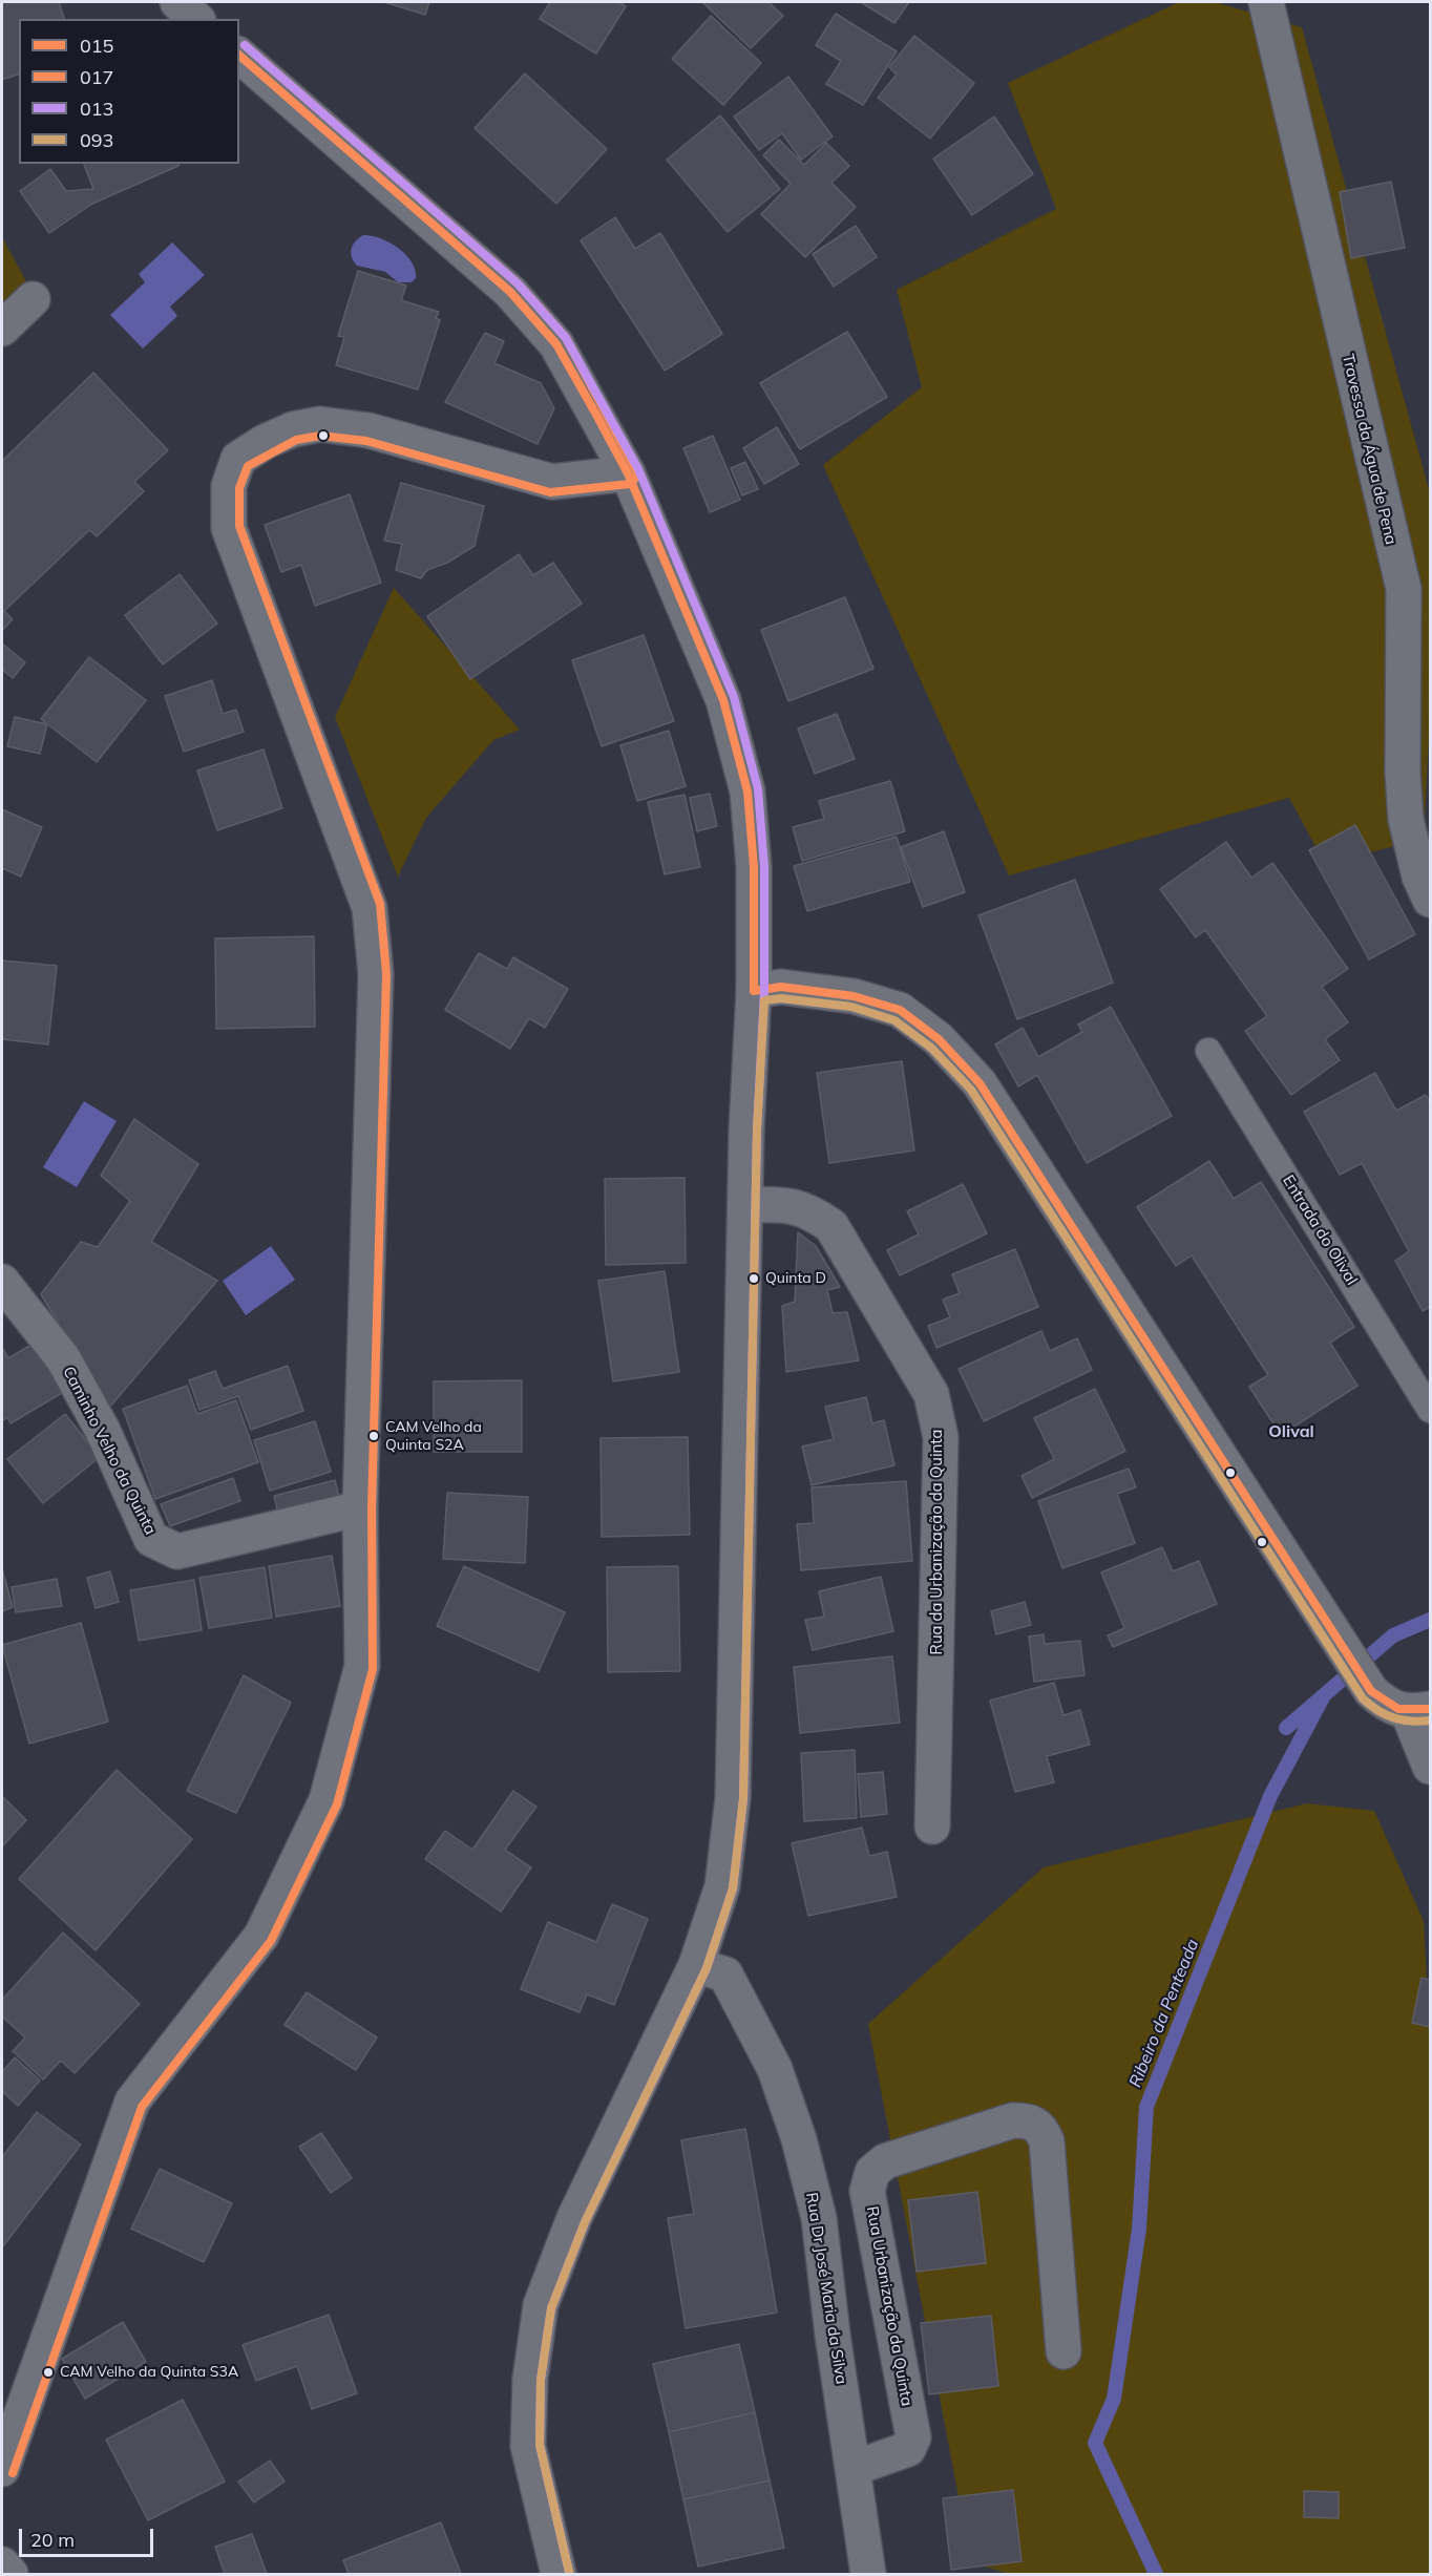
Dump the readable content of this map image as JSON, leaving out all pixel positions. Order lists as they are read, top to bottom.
{
  "streets": {
    "street": [
      "Travessa da Água de Pena",
      "Caminho Velho da Quinta",
      "Rua da Urbanização da Quinta",
      "Rua Dr José Maria da Silva",
      "Rua Urbanização da Quinta"
    ],
    "lane": ["Entrada do Olival"]
  },
  "crossings": [
    ["Rua Dr José Maria da Silva", "Rua Urbanização da Quinta"]
  ],
  "districts": ["Olival"],
  "water": ["Ribeiro da Penteada"],
  "places": ["Quinta D", "CAM Velho da Quinta S2A", "CAM Velho da Quinta S3A"],
  "lines": [
    "transit line 017",
    "transit line 013",
    "transit line 015",
    "transit line 093"
  ],
  "legend": [
    "015",
    "017",
    "013",
    "093"
  ],
  "scale_bar": "20 m"
}
